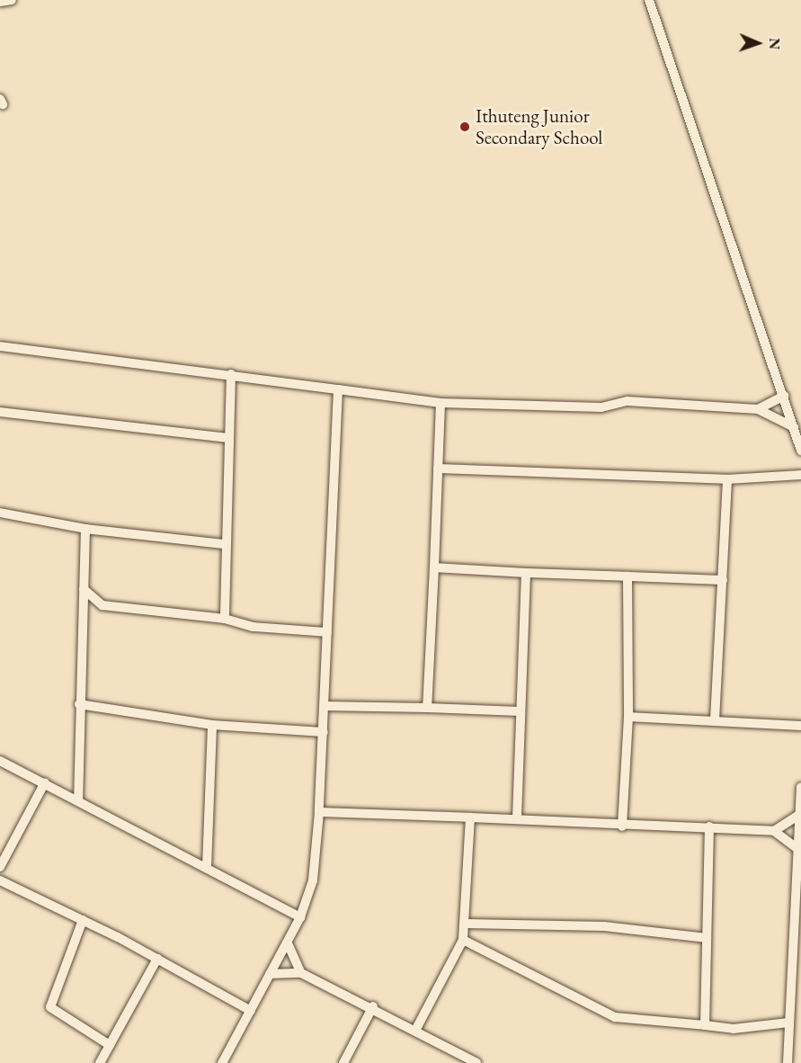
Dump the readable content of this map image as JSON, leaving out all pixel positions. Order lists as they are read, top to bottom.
{
  "places": ["Ithuteng Junior Secondary School"],
  "north": "right"
}
